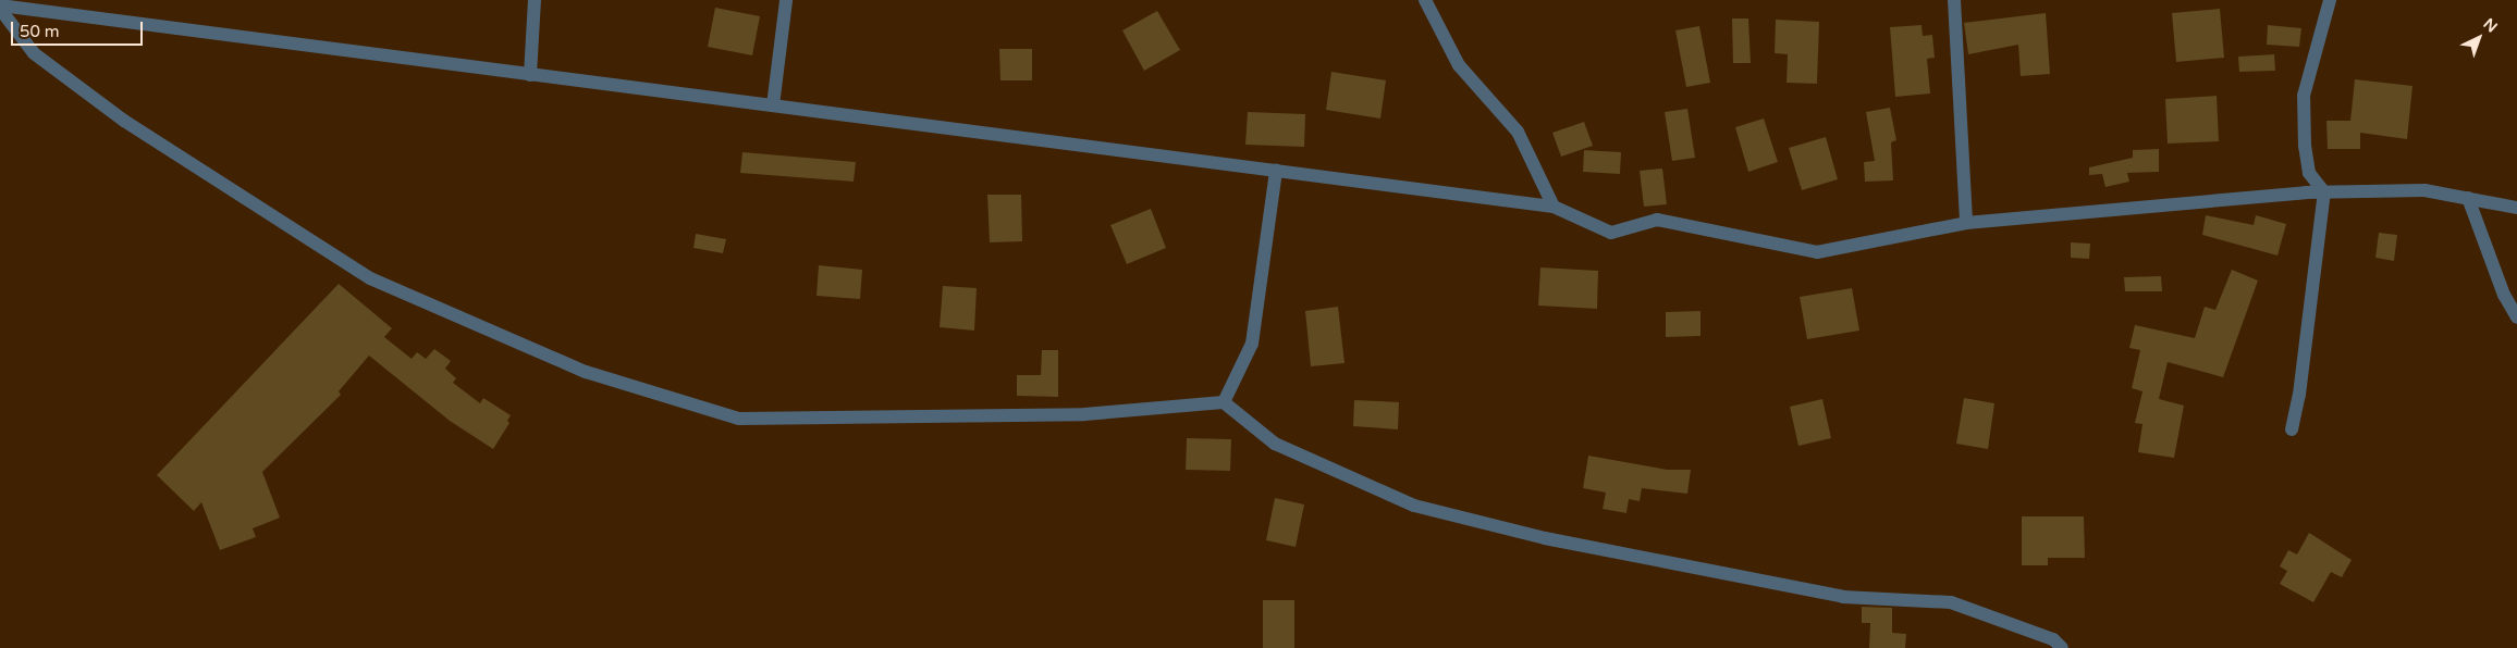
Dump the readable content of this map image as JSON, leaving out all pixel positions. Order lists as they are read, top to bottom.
{
  "scale_bar": "50 m",
  "north": "top right"
}
